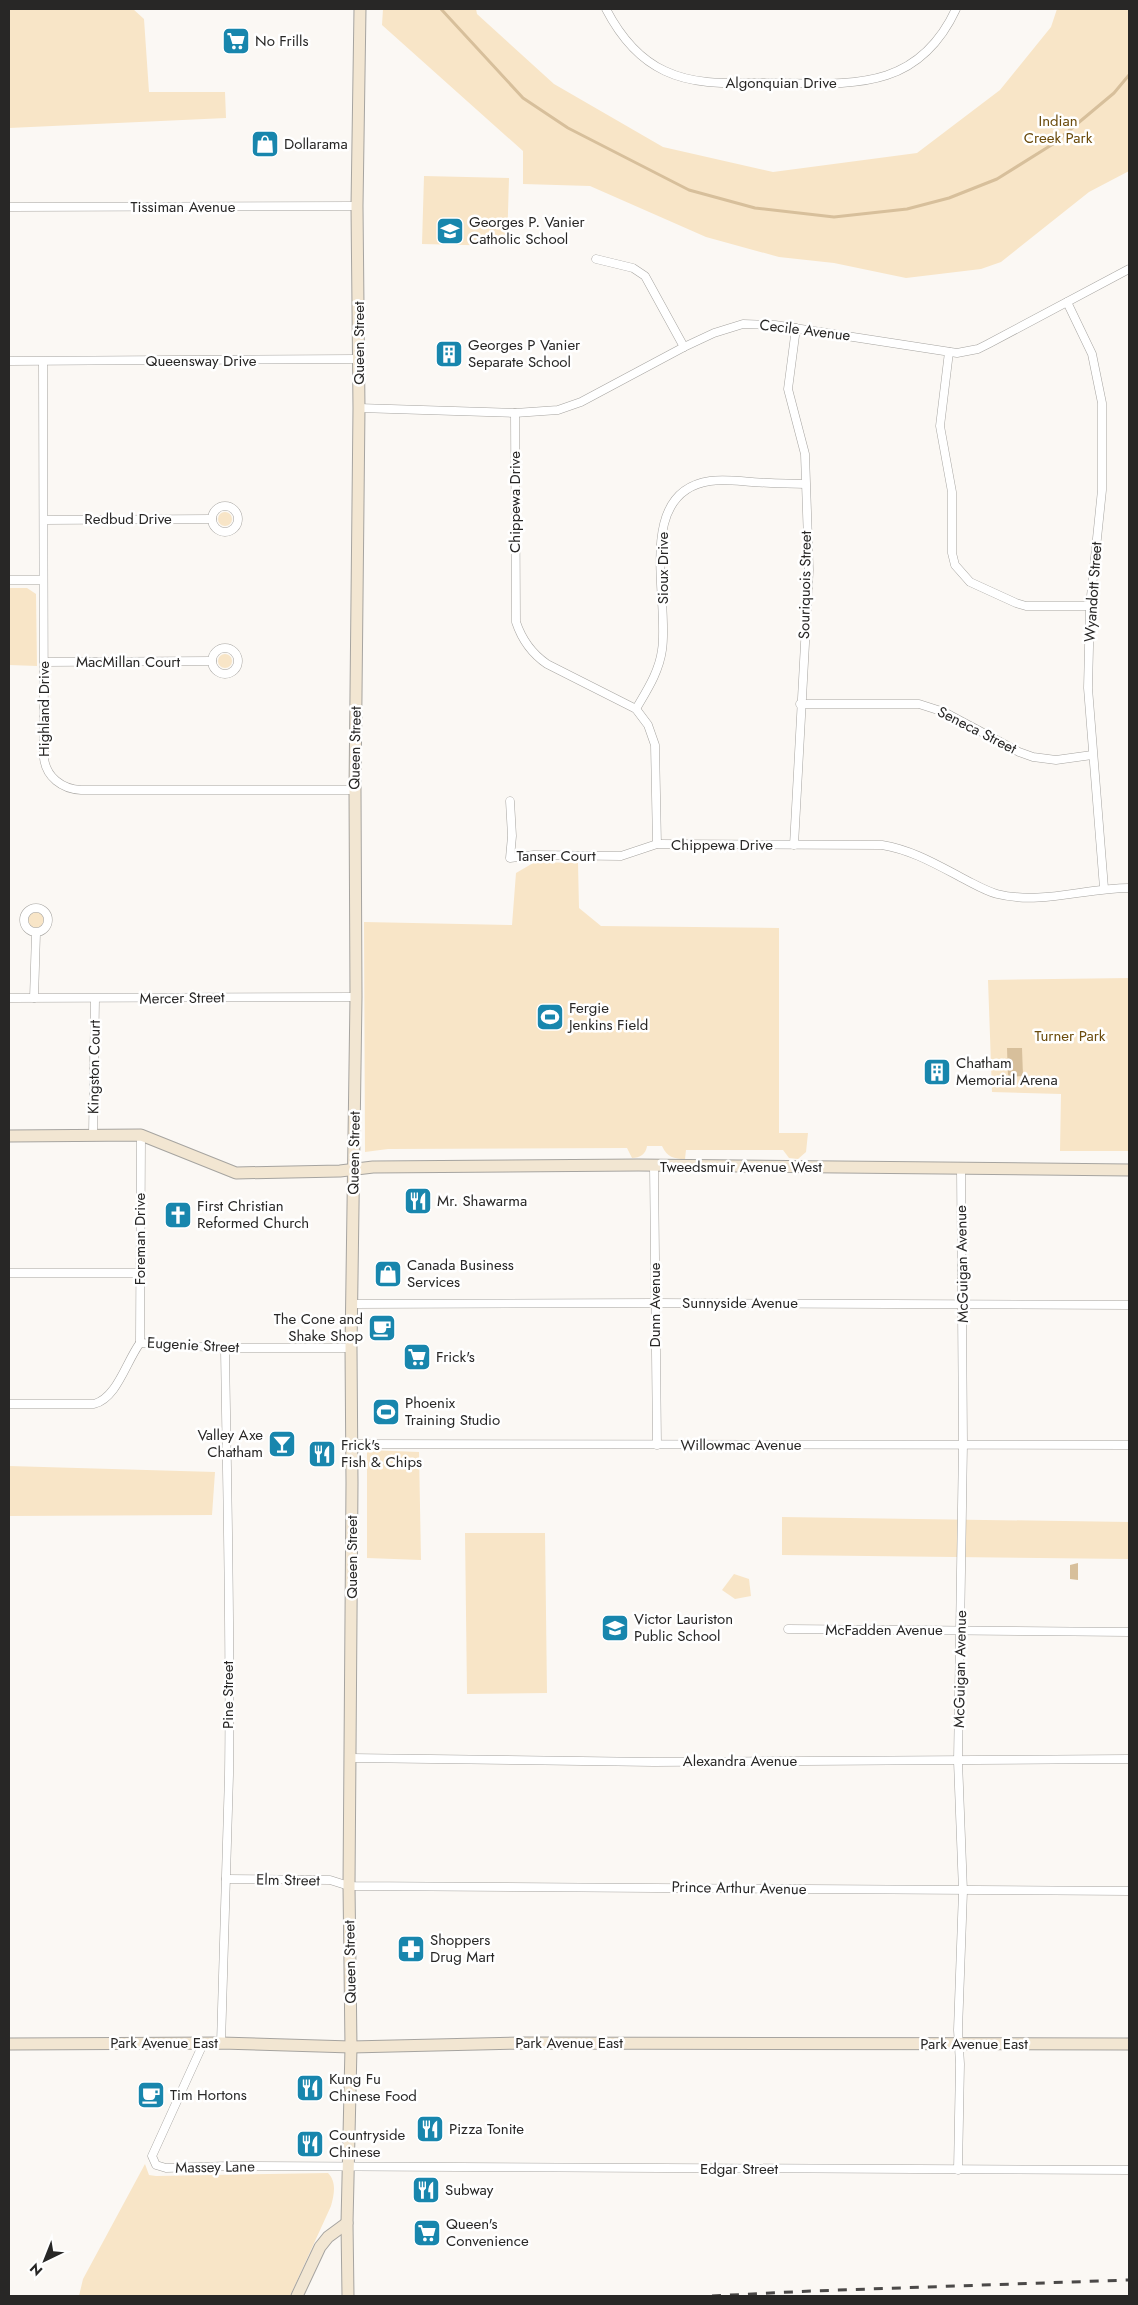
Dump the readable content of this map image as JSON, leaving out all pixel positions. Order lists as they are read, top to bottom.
{
  "streets": {
    "main road": ["Queen Street", "Tweedsmuir Avenue West", "Park Avenue East"],
    "street": [
      "Algonquian Drive",
      "Tissiman Avenue",
      "Cecile Avenue",
      "Queensway Drive",
      "Chippewa Drive",
      "Redbud Drive",
      "Sioux Drive",
      "Souriquois Street",
      "Wyandott Street",
      "MacMillan Court",
      "Highland Drive",
      "Seneca Street",
      "Tanser Court",
      "Mercer Street",
      "Kingston Court",
      "Foreman Drive",
      "McGuigan Avenue",
      "Sunnyside Avenue",
      "Dunn Avenue",
      "Eugenie Street",
      "Willowmac Avenue",
      "McFadden Avenue",
      "Pine Street",
      "Alexandra Avenue",
      "Elm Street",
      "Prince Arthur Avenue",
      "Massey Lane",
      "Edgar Street"
    ]
  },
  "crossings": [
    ["Tissiman Avenue", "Queen Street"],
    ["Cecile Avenue", "Queen Street"],
    ["Cecile Avenue", "Chippewa Drive"],
    ["Cecile Avenue", "Souriquois Street"],
    ["Cecile Avenue", "Wyandott Street"],
    ["Queen Street", "Queensway Drive"],
    ["Queen Street", "Highland Drive"],
    ["Queen Street", "Mercer Street"],
    ["Queen Street", "Tweedsmuir Avenue West"],
    ["Queen Street", "Sunnyside Avenue"],
    ["Queen Street", "Eugenie Street"],
    ["Queen Street", "Willowmac Avenue"],
    ["Queen Street", "Alexandra Avenue"],
    ["Queen Street", "Elm Street"],
    ["Queen Street", "Prince Arthur Avenue"],
    ["Queen Street", "Park Avenue East"],
    ["Queen Street", "Massey Lane"],
    ["Queen Street", "Edgar Street"],
    ["Queensway Drive", "Highland Drive"],
    ["Chippewa Drive", "Sioux Drive"],
    ["Chippewa Drive", "Souriquois Street"],
    ["Chippewa Drive", "Wyandott Street"],
    ["Chippewa Drive", "Tanser Court"],
    ["Redbud Drive", "Highland Drive"],
    ["Sioux Drive", "Souriquois Street"],
    ["Souriquois Street", "Seneca Street"],
    ["Wyandott Street", "Seneca Street"],
    ["MacMillan Court", "Highland Drive"],
    ["Mercer Street", "Kingston Court"],
    ["Tweedsmuir Avenue West", "Foreman Drive"],
    ["Tweedsmuir Avenue West", "McGuigan Avenue"],
    ["Tweedsmuir Avenue West", "Dunn Avenue"],
    ["Foreman Drive", "Eugenie Street"],
    ["McGuigan Avenue", "Sunnyside Avenue"],
    ["McGuigan Avenue", "Willowmac Avenue"],
    ["McGuigan Avenue", "McFadden Avenue"],
    ["McGuigan Avenue", "Alexandra Avenue"],
    ["McGuigan Avenue", "Prince Arthur Avenue"],
    ["McGuigan Avenue", "Park Avenue East"],
    ["McGuigan Avenue", "Edgar Street"],
    ["Sunnyside Avenue", "Dunn Avenue"],
    ["Dunn Avenue", "Willowmac Avenue"],
    ["Eugenie Street", "Pine Street"],
    ["Pine Street", "Elm Street"],
    ["Pine Street", "Park Avenue East"],
    ["Elm Street", "Prince Arthur Avenue"],
    ["Park Avenue East", "Massey Lane"],
    ["Massey Lane", "Edgar Street"]
  ],
  "parks": ["Indian Creek Park", "Turner Park"],
  "places": {
    "supermarket": ["No Frills", "Frick's", "Queen's Convenience"],
    "shop": ["Dollarama", "Canada Business Services"],
    "school or university": ["Georges P. Vanier Catholic School", "Victor Lauriston Public School"],
    "building": ["Georges P Vanier Separate School", "Chatham Memorial Arena"],
    "sports": ["Fergie Jenkins Field", "Phoenix Training Studio"],
    "restaurant": [
      "Mr. Shawarma",
      "Frick's Fish & Chips",
      "Kung Fu Chinese Food",
      "Pizza Tonite",
      "Countryside Chinese",
      "Subway"
    ],
    "church": ["First Christian Reformed Church"],
    "cafe": ["The Cone and Shake Shop", "Tim Hortons"],
    "bar": ["Valley Axe Chatham"],
    "pharmacy": ["Shoppers Drug Mart"]
  },
  "north": "bottom left"
}
